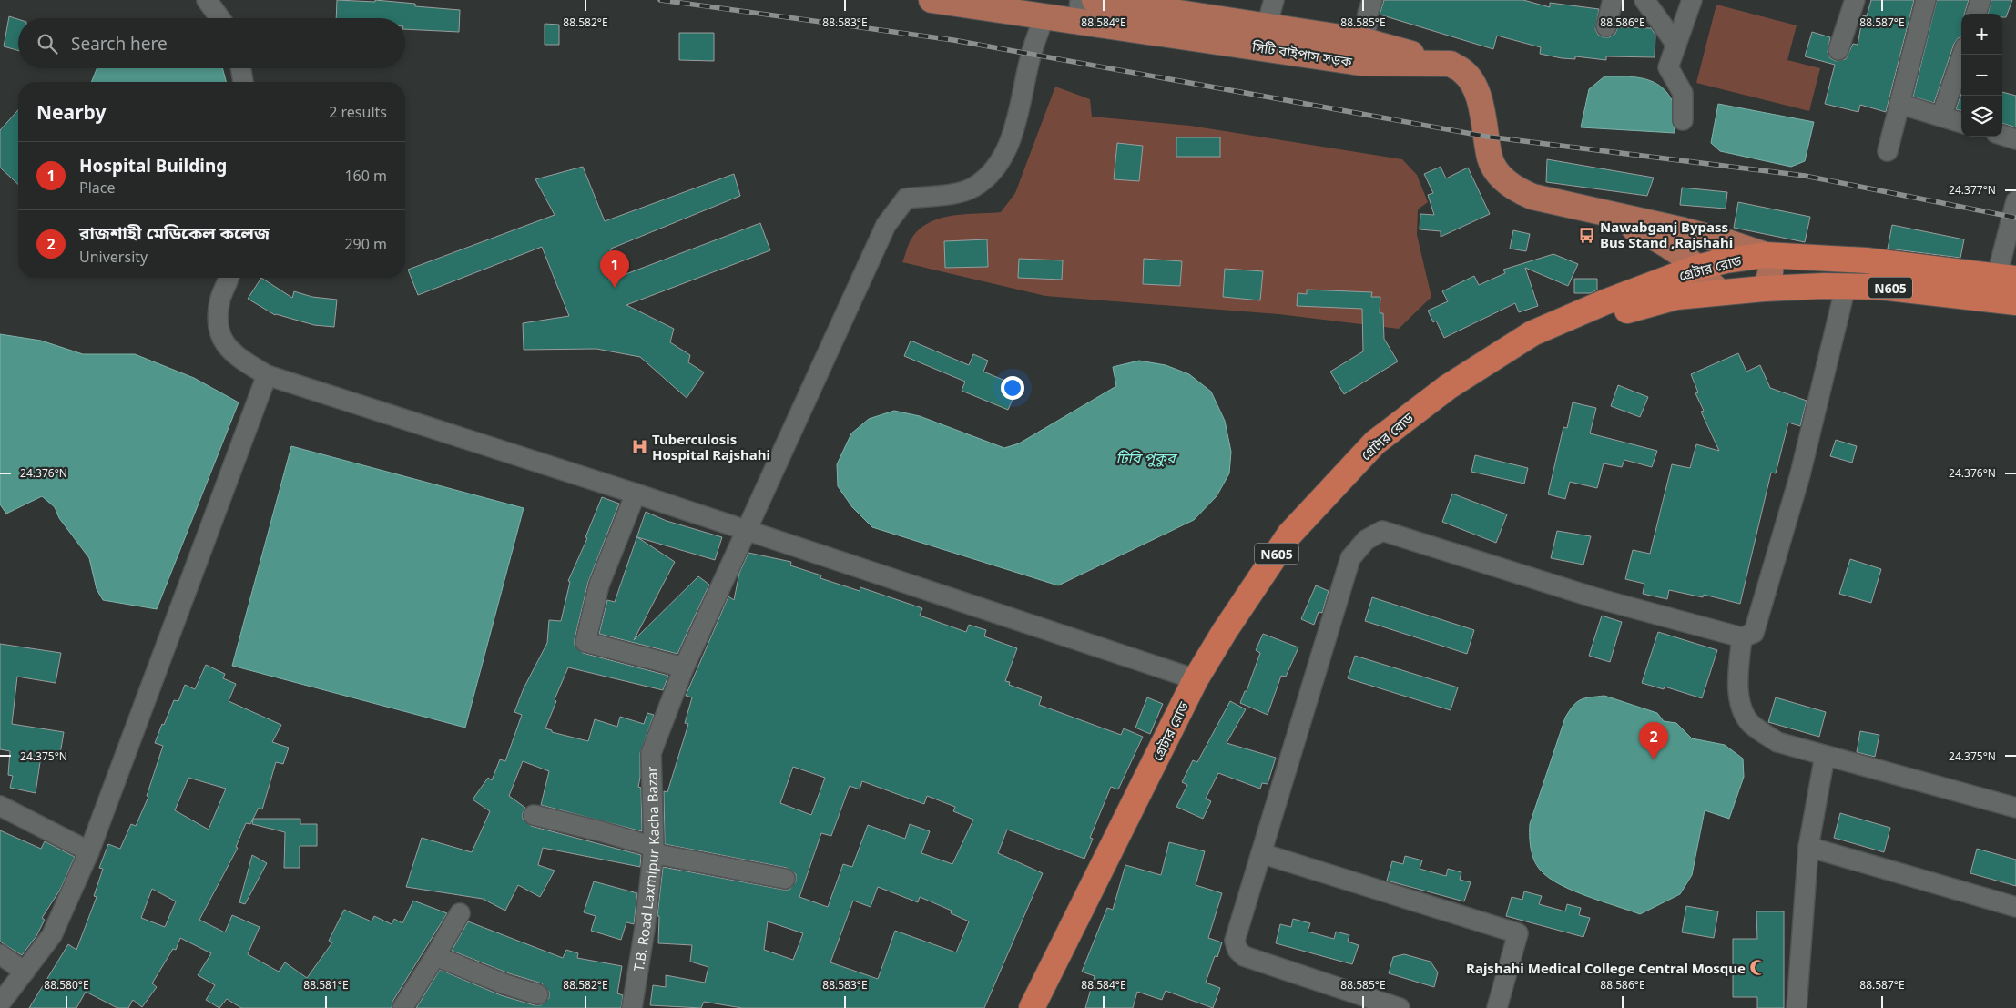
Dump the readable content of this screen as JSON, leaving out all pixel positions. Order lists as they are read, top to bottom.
{
  "streets": {
    "highway": ["গ্রেটার রোড", "N605"],
    "main road": ["সিটি বাইপাস সড়ক"],
    "street": ["T.B. Road Laxmipur Kacha Bazar"]
  },
  "crossings": [
    ["সিটি বাইপাস সড়ক", "T.B. Road Laxmipur Kacha Bazar"],
    ["গ্রেটার রোড", "N605"]
  ],
  "water": ["টিবি পুকুর"],
  "places": {
    "bus stop": ["Nawabganj Bypass Bus Stand ,Rajshahi"],
    "hospital": ["Tuberculosis Hospital Rajshahi"],
    "mosque": ["Rajshahi Medical College Central Mosque"]
  },
  "page": {
    "map_buttons": ["+", "−"],
    "search": "Search here",
    "heading": ["Nearby", "2 results"],
    "list": [
      {
        "mark": "1",
        "name": "Hospital Building",
        "note": "Place",
        "value": "160 m"
      },
      {
        "mark": "2",
        "name": "রাজশাহী মেডিকেল কলেজ",
        "note": "University",
        "value": "290 m"
      }
    ],
    "pins": ["1", "2"]
  },
  "coordinates": [
    "88.582°E",
    "88.583°E",
    "88.584°E",
    "88.585°E",
    "88.586°E",
    "88.587°E",
    "24.377°N",
    "24.376°N",
    "24.375°N",
    "88.580°E",
    "88.581°E"
  ]
}
